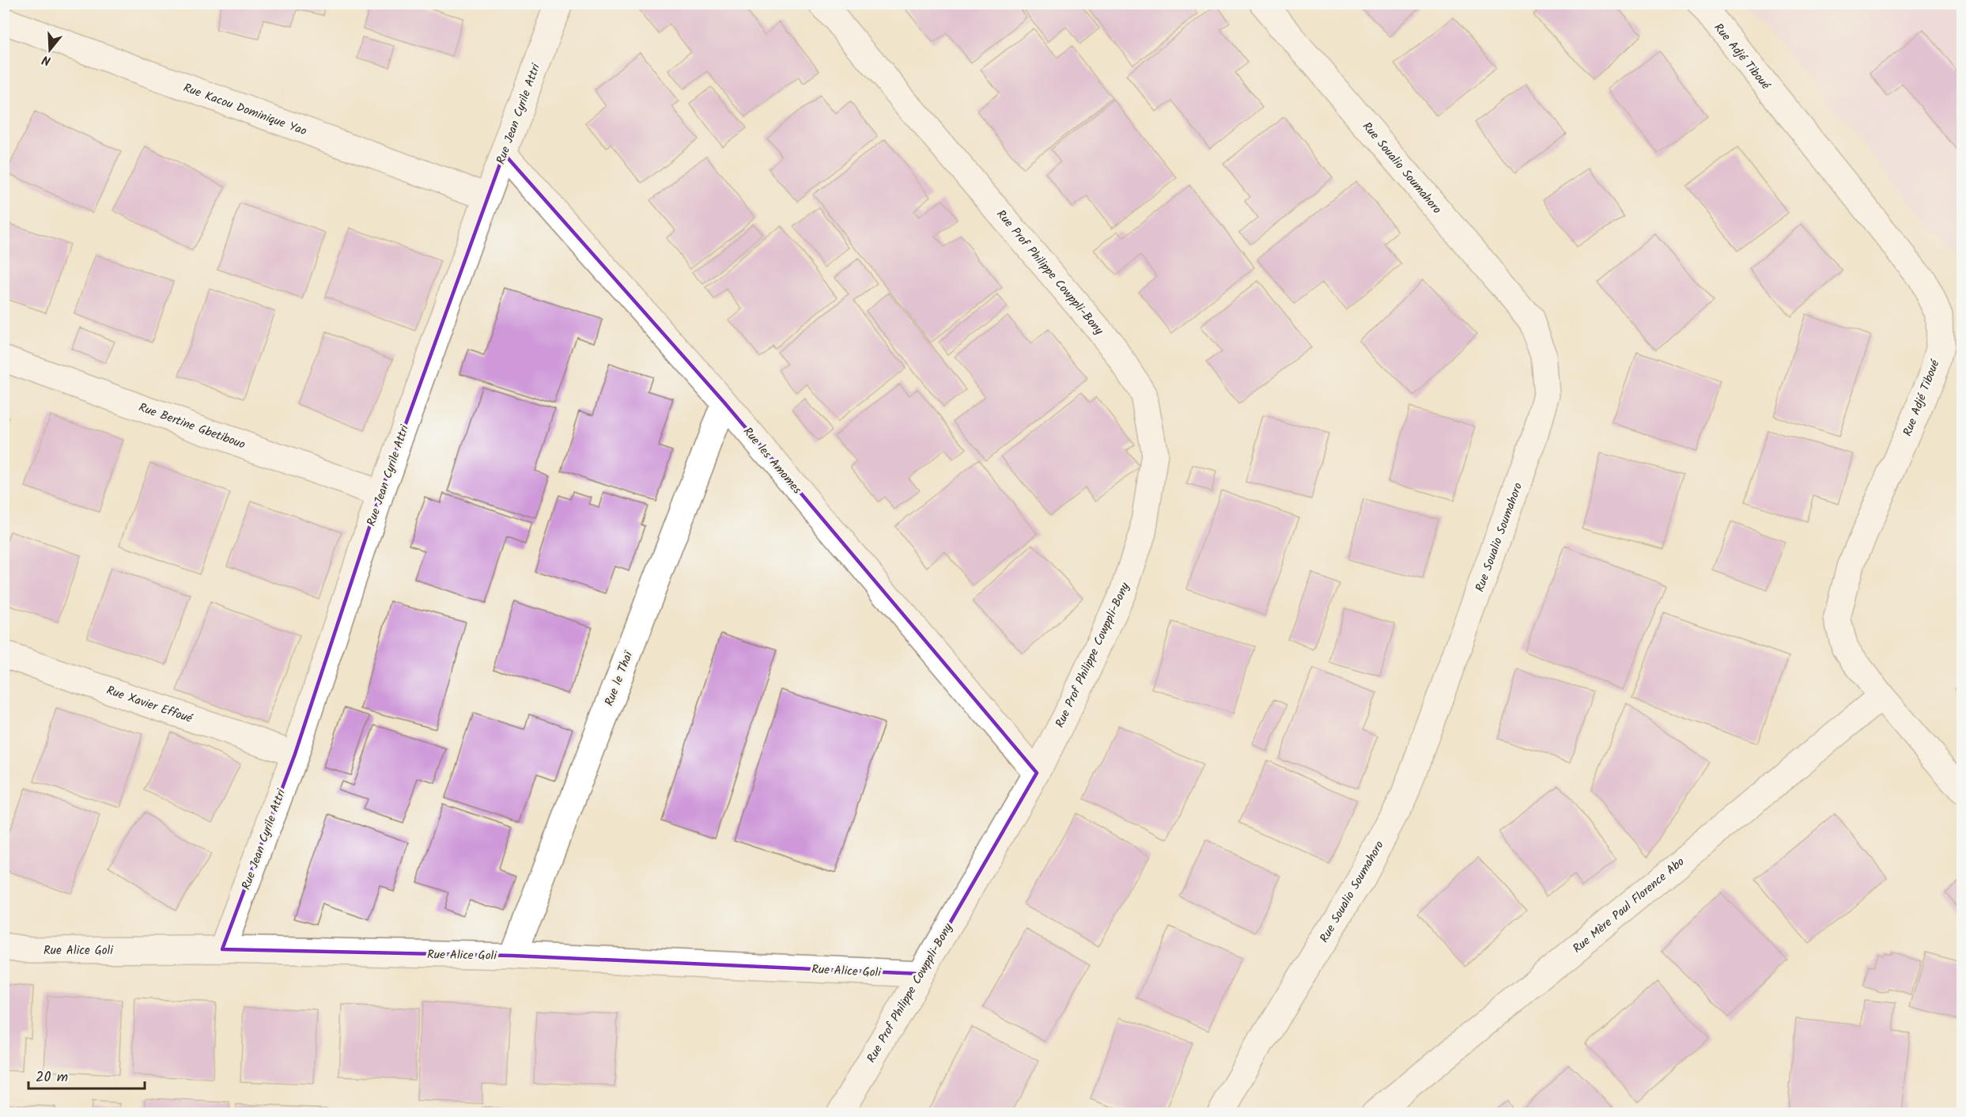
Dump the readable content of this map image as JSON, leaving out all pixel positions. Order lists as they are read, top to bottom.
{
  "streets": {
    "street": [
      "Rue Adjé Tiboué",
      "Rue Kacou Dominique Yao",
      "Rue Jean Cyrile Attri",
      "Rue Soualio Soumahoro",
      "Rue Prof Philippe Cowppli-Bony",
      "Rue Bertine Gbetibouo",
      "Rue les Amomes",
      "Rue le Thaï",
      "Rue Xavier Effoué",
      "Rue Mère Paul Florence Abo",
      "Rue Alice Goli"
    ]
  },
  "crossings": [
    ["Rue Adjé Tiboué", "Rue Mère Paul Florence Abo"],
    ["Rue Kacou Dominique Yao", "Rue Jean Cyrile Attri"],
    ["Rue Jean Cyrile Attri", "Rue Bertine Gbetibouo"],
    ["Rue Jean Cyrile Attri", "Rue les Amomes"],
    ["Rue Jean Cyrile Attri", "Rue Xavier Effoué"],
    ["Rue Jean Cyrile Attri", "Rue Alice Goli"],
    ["Rue Prof Philippe Cowppli-Bony", "Rue les Amomes"],
    ["Rue Prof Philippe Cowppli-Bony", "Rue Alice Goli"],
    ["Rue les Amomes", "Rue le Thaï"],
    ["Rue le Thaï", "Rue Alice Goli"]
  ],
  "scale_bar": "20 m",
  "north": "bottom"
}
